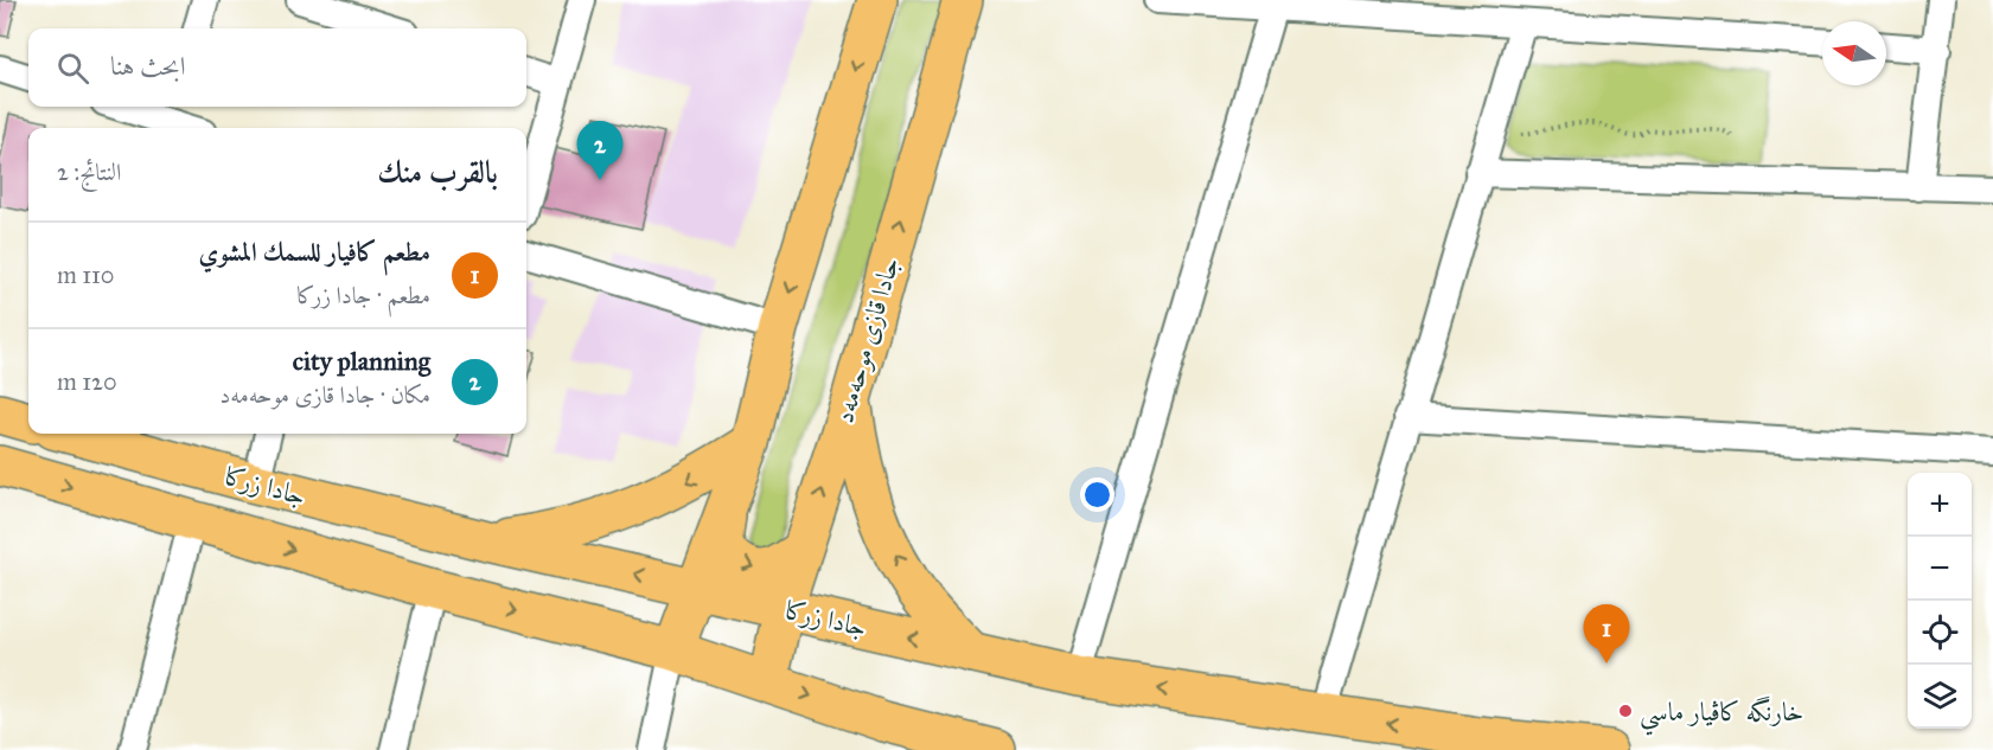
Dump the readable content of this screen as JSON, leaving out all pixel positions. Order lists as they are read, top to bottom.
{
  "streets": {
    "main road": ["جادا قازی موحەمەد", "جادا زرکا"]
  },
  "crossings": [
    ["جادا قازی موحەمەد", "جادا زرکا"]
  ],
  "places": ["خارنگه كاڤيار ماسي"],
  "north": "left",
  "page": {
    "search": "ابحث هنا",
    "pins": ["2", "1"],
    "heading": ["بالقرب منك", "النتائج: 2"],
    "list": [
      {
        "mark": "1",
        "name": "مطعم كافيار للسمك المشوي",
        "note": "مطعم · جادا زرکا",
        "value": "110 m"
      },
      {
        "mark": "2",
        "name": "city planning",
        "note": "مكان · جادا قازی موحەمەد",
        "value": "120 m"
      }
    ],
    "map_buttons": ["+", "−"]
  }
}
